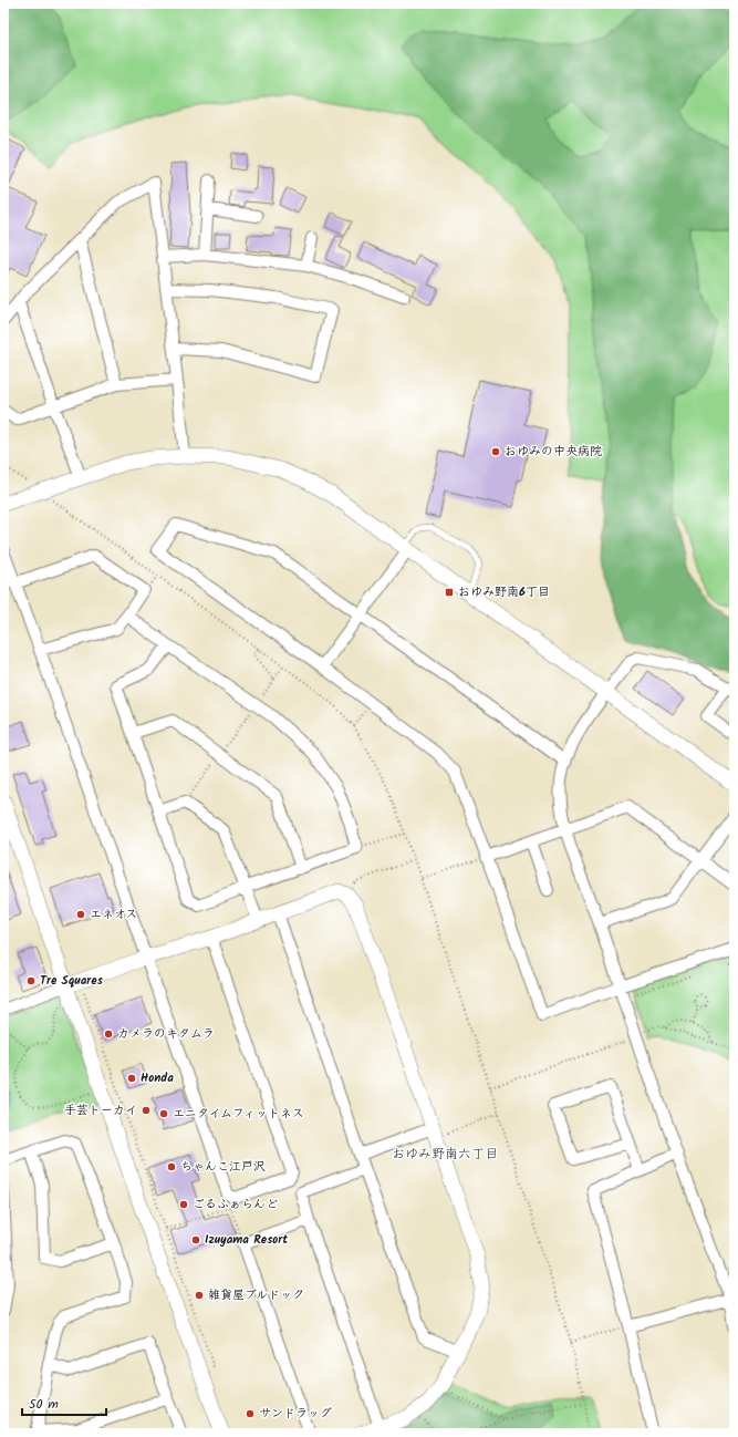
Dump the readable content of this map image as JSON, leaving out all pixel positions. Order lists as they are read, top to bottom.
{
  "districts": ["おゆみ野南六丁目"],
  "places": {
    "other": [
      "おゆみの中央病院",
      "エネオス",
      "Tre Squares",
      "カメラのキタムラ",
      "Honda",
      "手芸トーカイ",
      "エニタイムフィットネス",
      "ちゃんこ江戸沢",
      "ごるふぁらんど",
      "Izuyama Resort",
      "雑貨屋ブルドック",
      "サンドラッグ"
    ],
    "transit": ["おゆみ野南6丁目"]
  },
  "scale_bar": "50 m"
}
